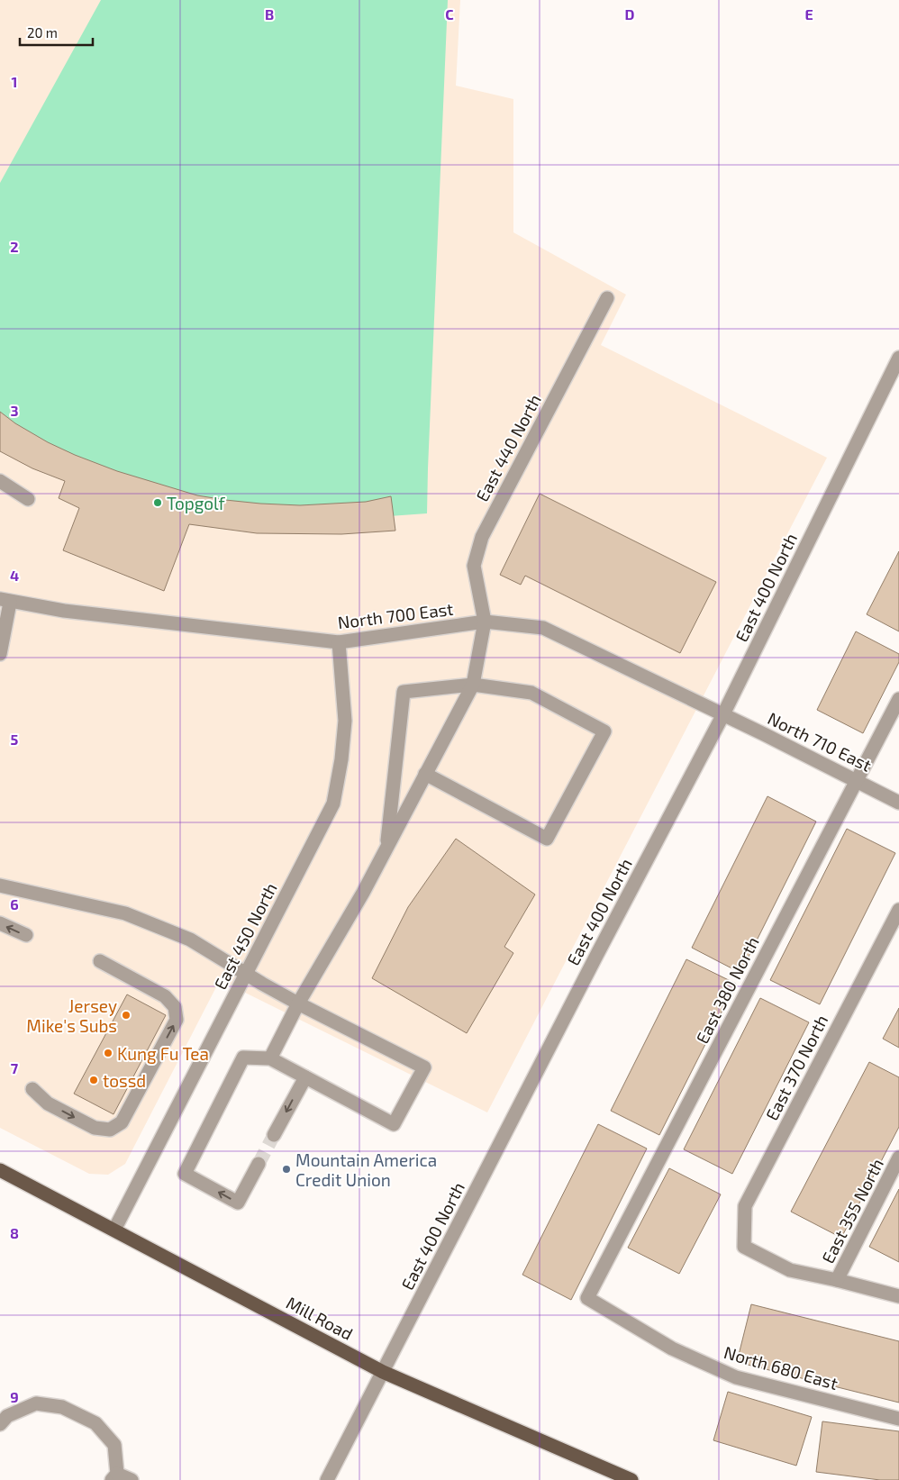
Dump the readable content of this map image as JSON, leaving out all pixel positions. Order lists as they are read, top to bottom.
{
  "streets": {
    "main road": ["Mill Road"],
    "street": [
      "East 440 North",
      "East 400 North",
      "North 700 East",
      "North 710 East",
      "East 450 North",
      "East 380 North",
      "East 370 North",
      "East 355 North",
      "North 680 East"
    ]
  },
  "crossings": [
    ["East 440 North", "North 700 East"],
    ["East 400 North", "North 700 East"],
    ["East 400 North", "North 710 East"],
    ["East 400 North", "Mill Road"],
    ["North 700 East", "North 710 East"],
    ["North 700 East", "East 450 North"],
    ["North 710 East", "East 380 North"],
    ["East 450 North", "Mill Road"],
    ["East 380 North", "North 680 East"],
    ["East 370 North", "East 355 North"]
  ],
  "places": [
    "Topgolf",
    "Jersey Mike's Subs",
    "Kung Fu Tea",
    "tossd",
    "Mountain America Credit Union"
  ],
  "scale_bar": "20 m",
  "grid": {
    "columns": [
      "B",
      "C",
      "D",
      "E"
    ],
    "rows": [
      "1",
      "2",
      "3",
      "4",
      "5",
      "6",
      "7",
      "8",
      "9"
    ]
  }
}
